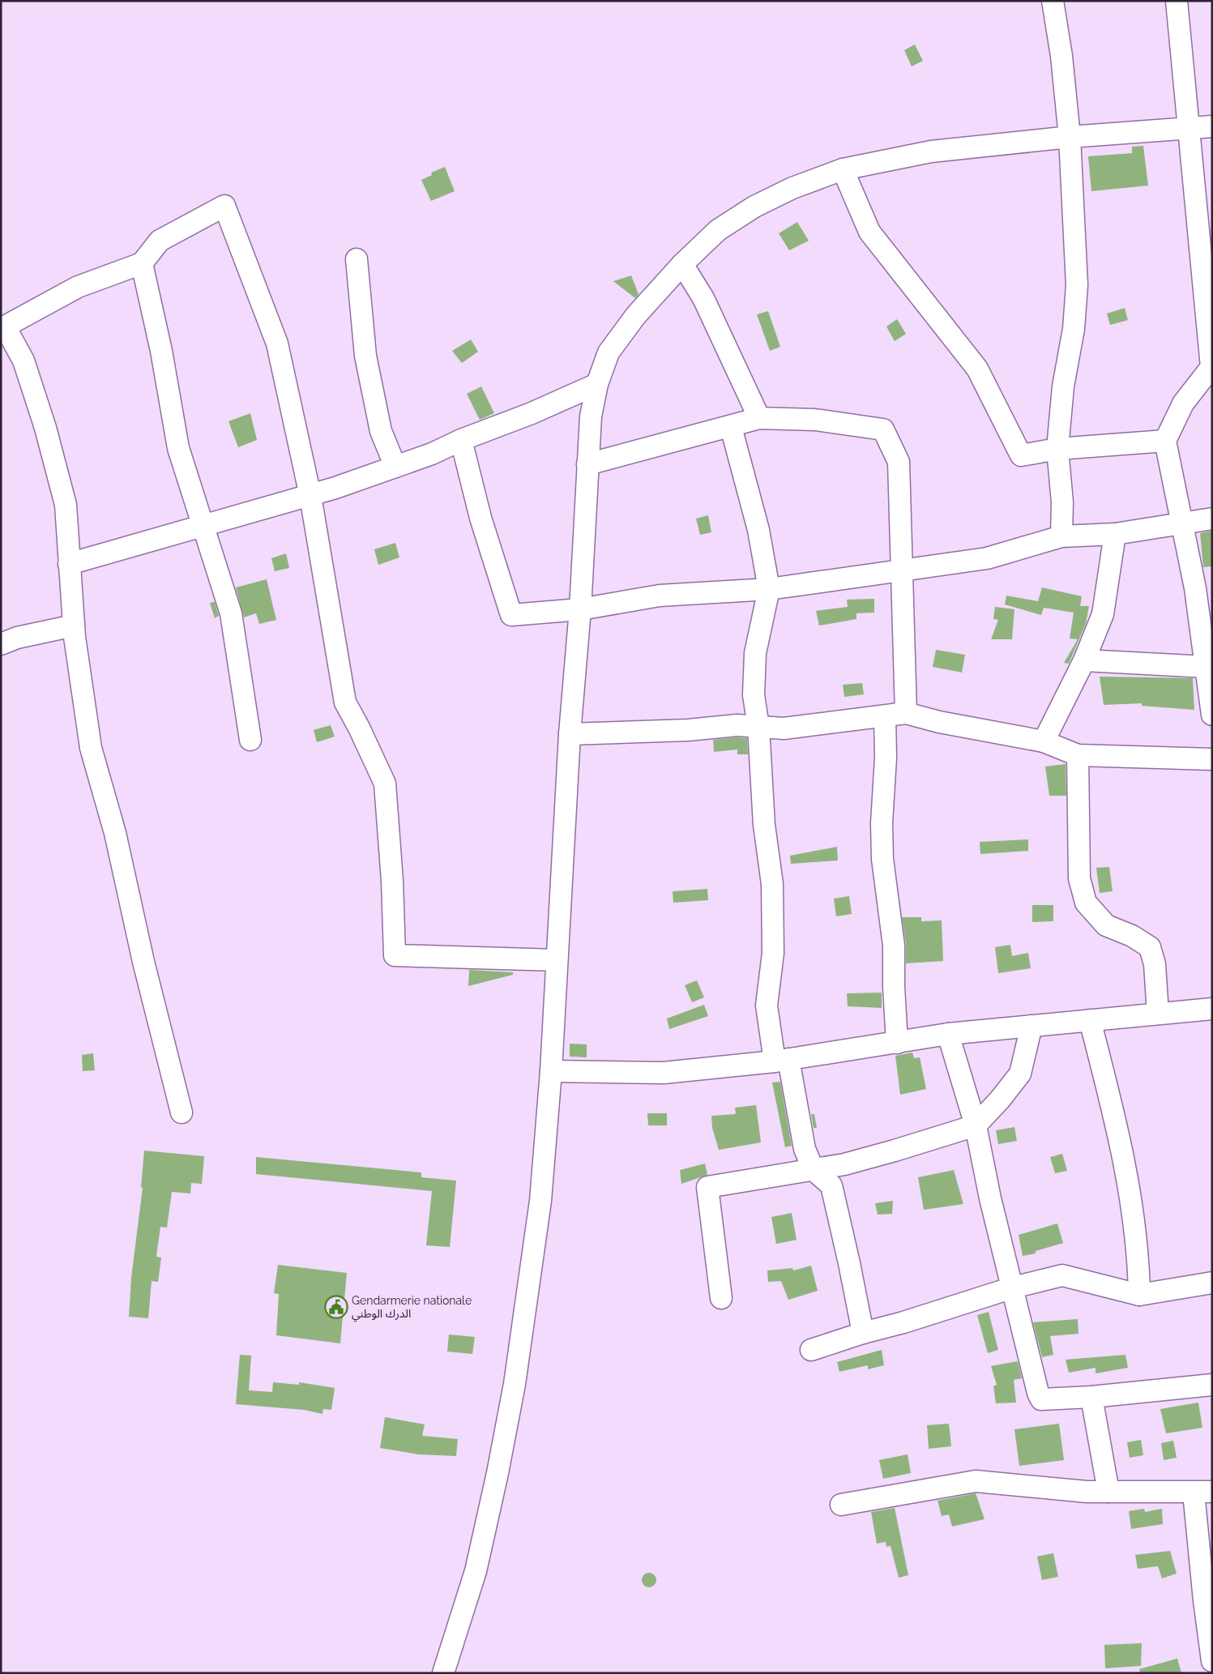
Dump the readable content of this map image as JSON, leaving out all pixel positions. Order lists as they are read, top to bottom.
{
  "places": {
    "public building": ["Gendarmerie nationale الدرك الوطني"]
  }
}
